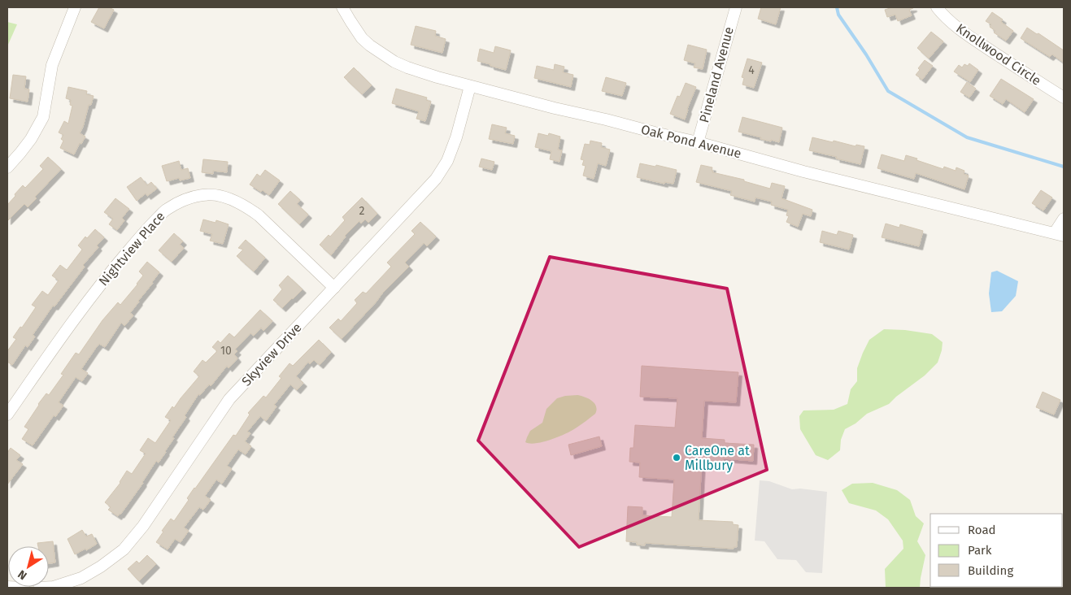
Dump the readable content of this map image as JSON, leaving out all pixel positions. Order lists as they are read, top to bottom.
{
  "streets": {
    "street": [
      "Knollwood Circle",
      "Pineland Avenue",
      "Oak Pond Avenue",
      "Nightview Place",
      "Skyview Drive"
    ]
  },
  "crossings": [
    ["Pineland Avenue", "Oak Pond Avenue"],
    ["Oak Pond Avenue", "Skyview Drive"],
    ["Nightview Place", "Skyview Drive"]
  ],
  "places": ["CareOne at Millbury"],
  "house_numbers": ["4", "2", "10"],
  "legend": ["Road", "Park", "Building"],
  "north": "bottom left"
}
